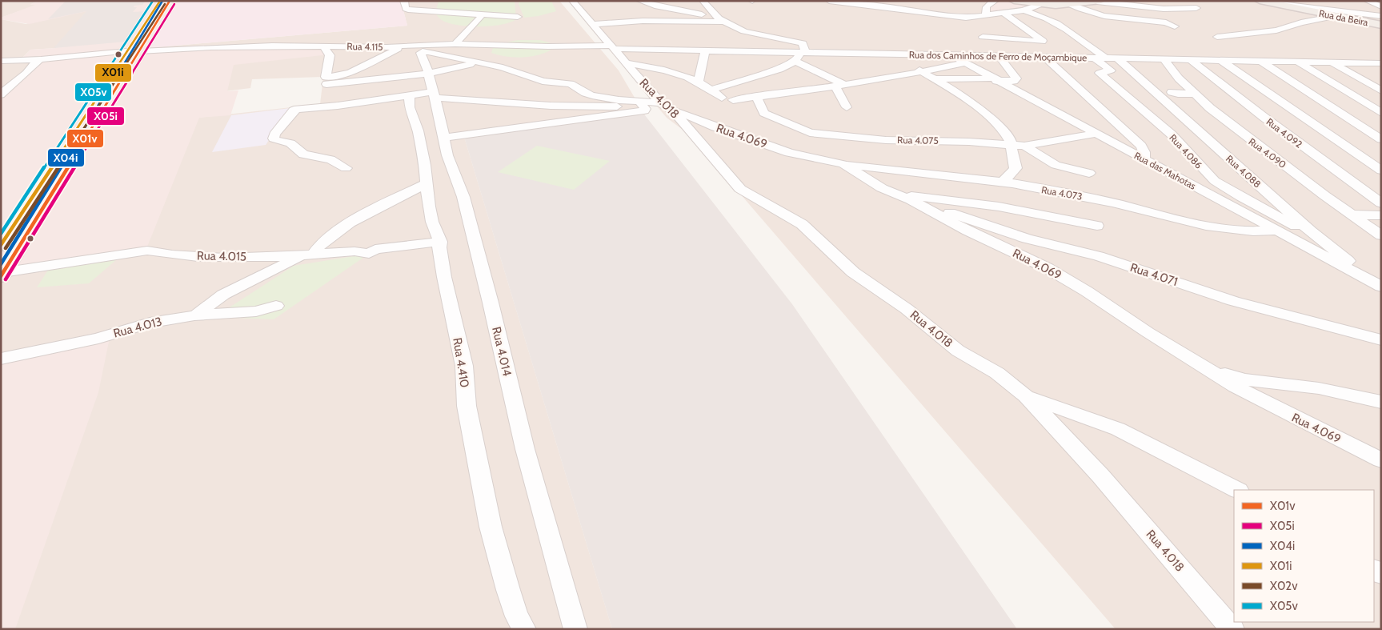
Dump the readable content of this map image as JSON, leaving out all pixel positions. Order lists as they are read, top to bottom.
{
  "streets": {
    "main road": ["Rua da Beira"],
    "street": [
      "Rua 4.115",
      "Rua dos Caminhos de Ferro de Moçambique",
      "Rua 4.018",
      "Rua 4.092",
      "Rua 4.069",
      "Rua 4.075",
      "Rua 4.086",
      "Rua 4.090",
      "Rua das Mahotas",
      "Rua 4.088",
      "Rua 4.073",
      "Rua 4.015",
      "Rua 4.071",
      "Rua 4.013",
      "Rua 4.014",
      "Rua 4.410"
    ]
  },
  "crossings": [
    ["Rua 4.115", "Rua dos Caminhos de Ferro de Moçambique"],
    ["Rua 4.115", "Rua 4.018"],
    ["Rua 4.115", "Rua 4.014"],
    ["Rua dos Caminhos de Ferro de Moçambique", "Rua 4.018"],
    ["Rua dos Caminhos de Ferro de Moçambique", "Rua 4.092"],
    ["Rua dos Caminhos de Ferro de Moçambique", "Rua 4.086"],
    ["Rua dos Caminhos de Ferro de Moçambique", "Rua 4.090"],
    ["Rua dos Caminhos de Ferro de Moçambique", "Rua das Mahotas"],
    ["Rua dos Caminhos de Ferro de Moçambique", "Rua 4.088"],
    ["Rua 4.018", "Rua 4.069"],
    ["Rua 4.069", "Rua 4.073"],
    ["Rua 4.069", "Rua 4.071"],
    ["Rua 4.075", "Rua das Mahotas"],
    ["Rua 4.086", "Rua 4.088"],
    ["Rua das Mahotas", "Rua 4.088"],
    ["Rua das Mahotas", "Rua 4.073"],
    ["Rua 4.015", "Rua 4.410"]
  ],
  "lines": [
    "transit line X01v",
    "transit line X04i",
    "transit line X01i",
    "transit line X05v",
    "transit line X05i",
    "transit line X02v"
  ],
  "legend": [
    "X01v",
    "X05i",
    "X04i",
    "X01i",
    "X02v",
    "X05v"
  ]
}
